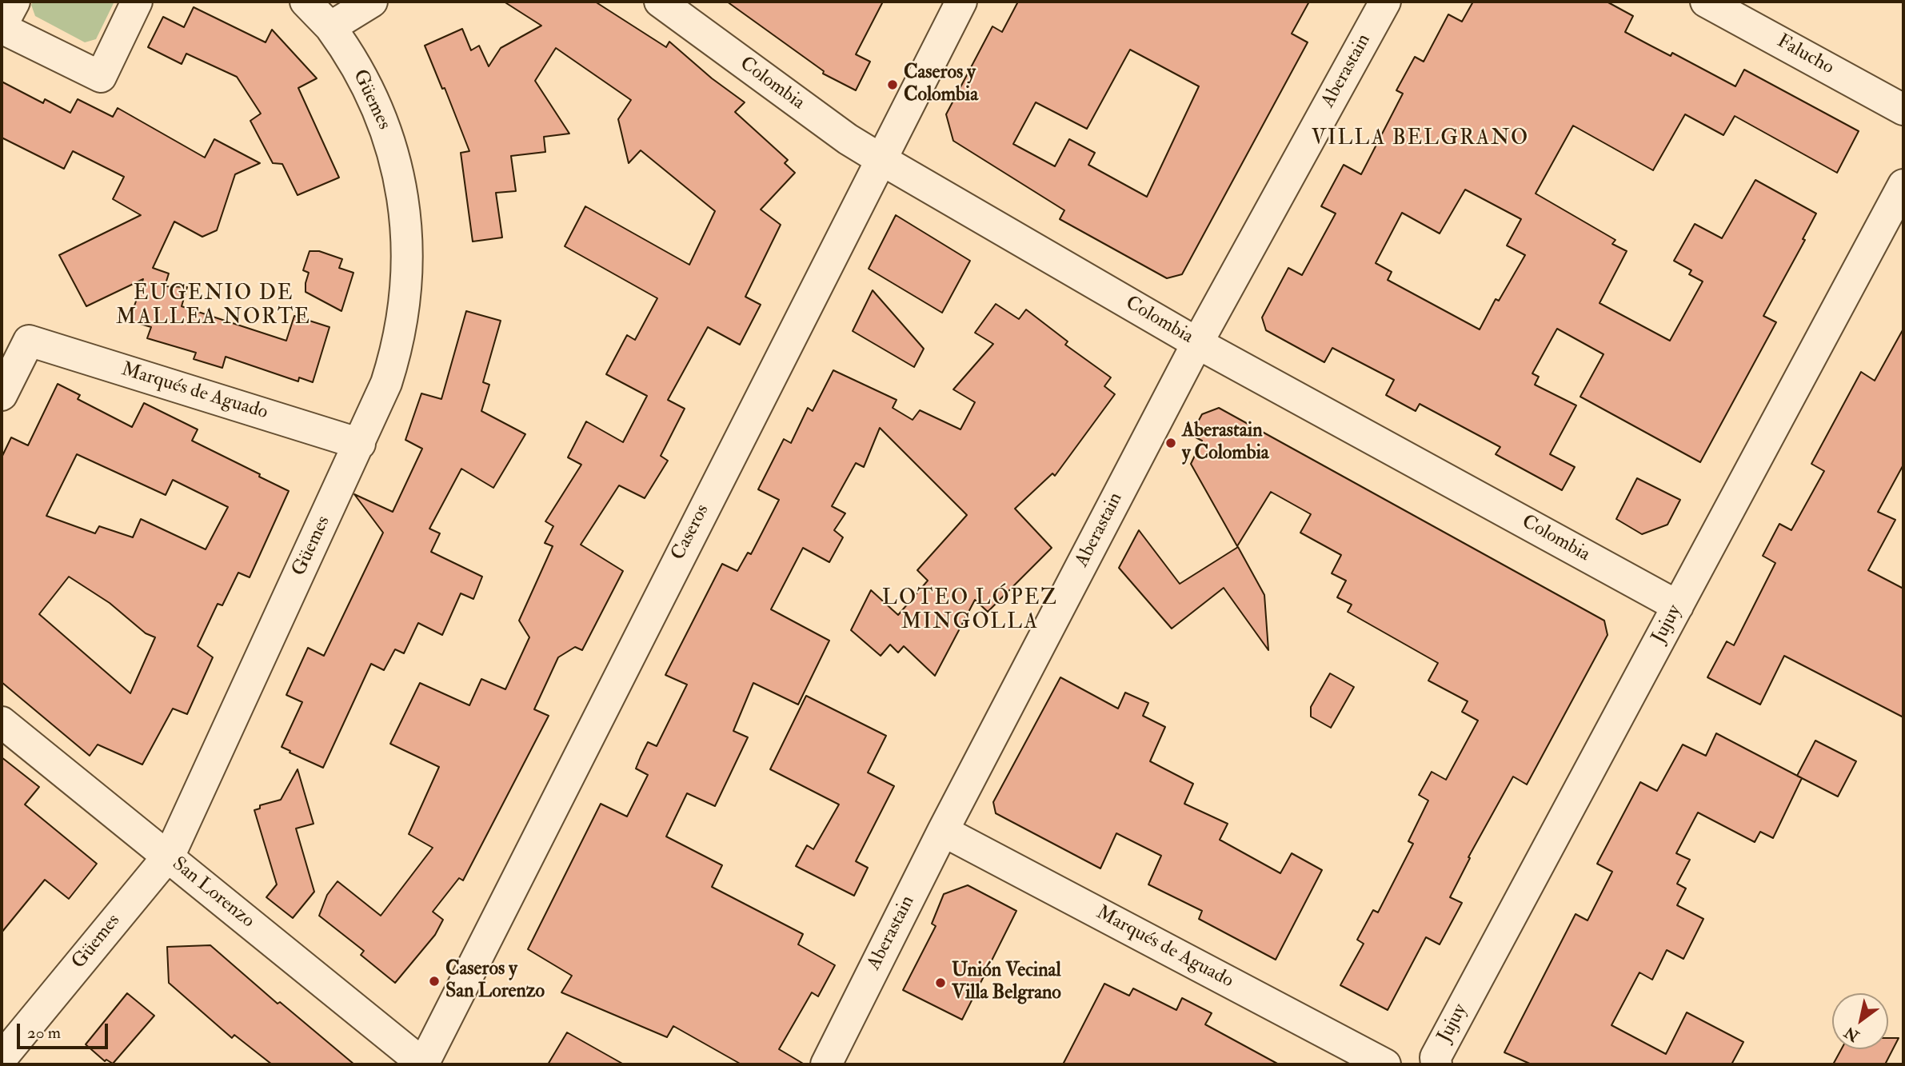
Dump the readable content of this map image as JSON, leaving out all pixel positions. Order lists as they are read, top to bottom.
{
  "streets": {
    "street": [
      "Falucho",
      "Aberastain",
      "Colombia",
      "Güemes",
      "Marqués de Aguado",
      "Caseros",
      "Jujuy",
      "San Lorenzo"
    ]
  },
  "crossings": [
    ["Aberastain", "Colombia"],
    ["Aberastain", "Marqués de Aguado"],
    ["Colombia", "Caseros"],
    ["Colombia", "Jujuy"],
    ["Güemes", "Marqués de Aguado"],
    ["Güemes", "San Lorenzo"],
    ["Caseros", "San Lorenzo"]
  ],
  "districts": ["VILLA BELGRANO", "EUGENIO DE MALLEA NORTE", "LOTEO LÓPEZ MINGOLLA"],
  "places": [
    "Caseros y Colombia",
    "Aberastain y Colombia",
    "Caseros y San Lorenzo",
    "Unión Vecinal Villa Belgrano"
  ],
  "scale_bar": "20 m",
  "north": "bottom left"
}
